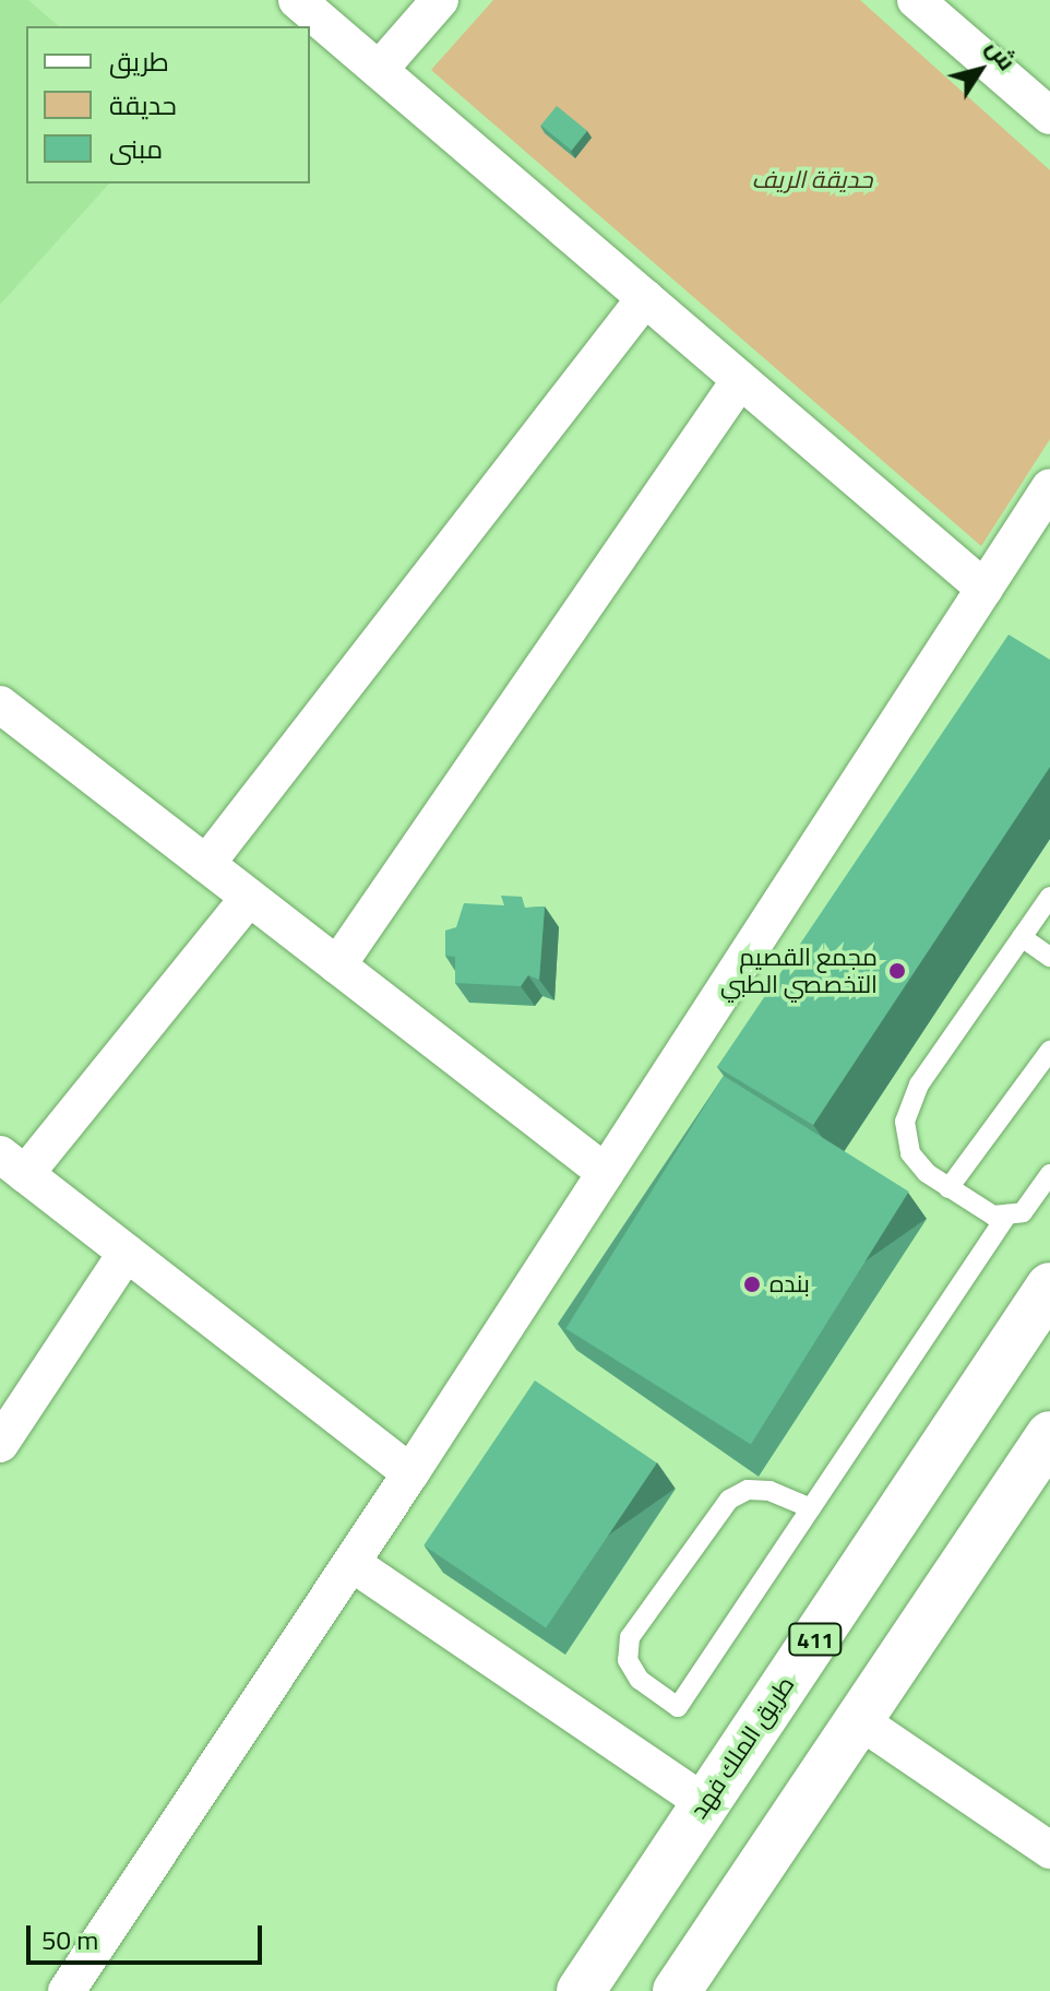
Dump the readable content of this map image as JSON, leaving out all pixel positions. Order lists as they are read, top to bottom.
{
  "streets": {
    "main road": ["411", "طريق الملك فهد"]
  },
  "parks": ["حديقة الريف"],
  "places": ["مجمع القصيم التخصصي الطبي", "بنده"],
  "legend": ["طريق", "حديقة", "مبنى"],
  "scale_bar": "50 m",
  "north": "top right"
}
